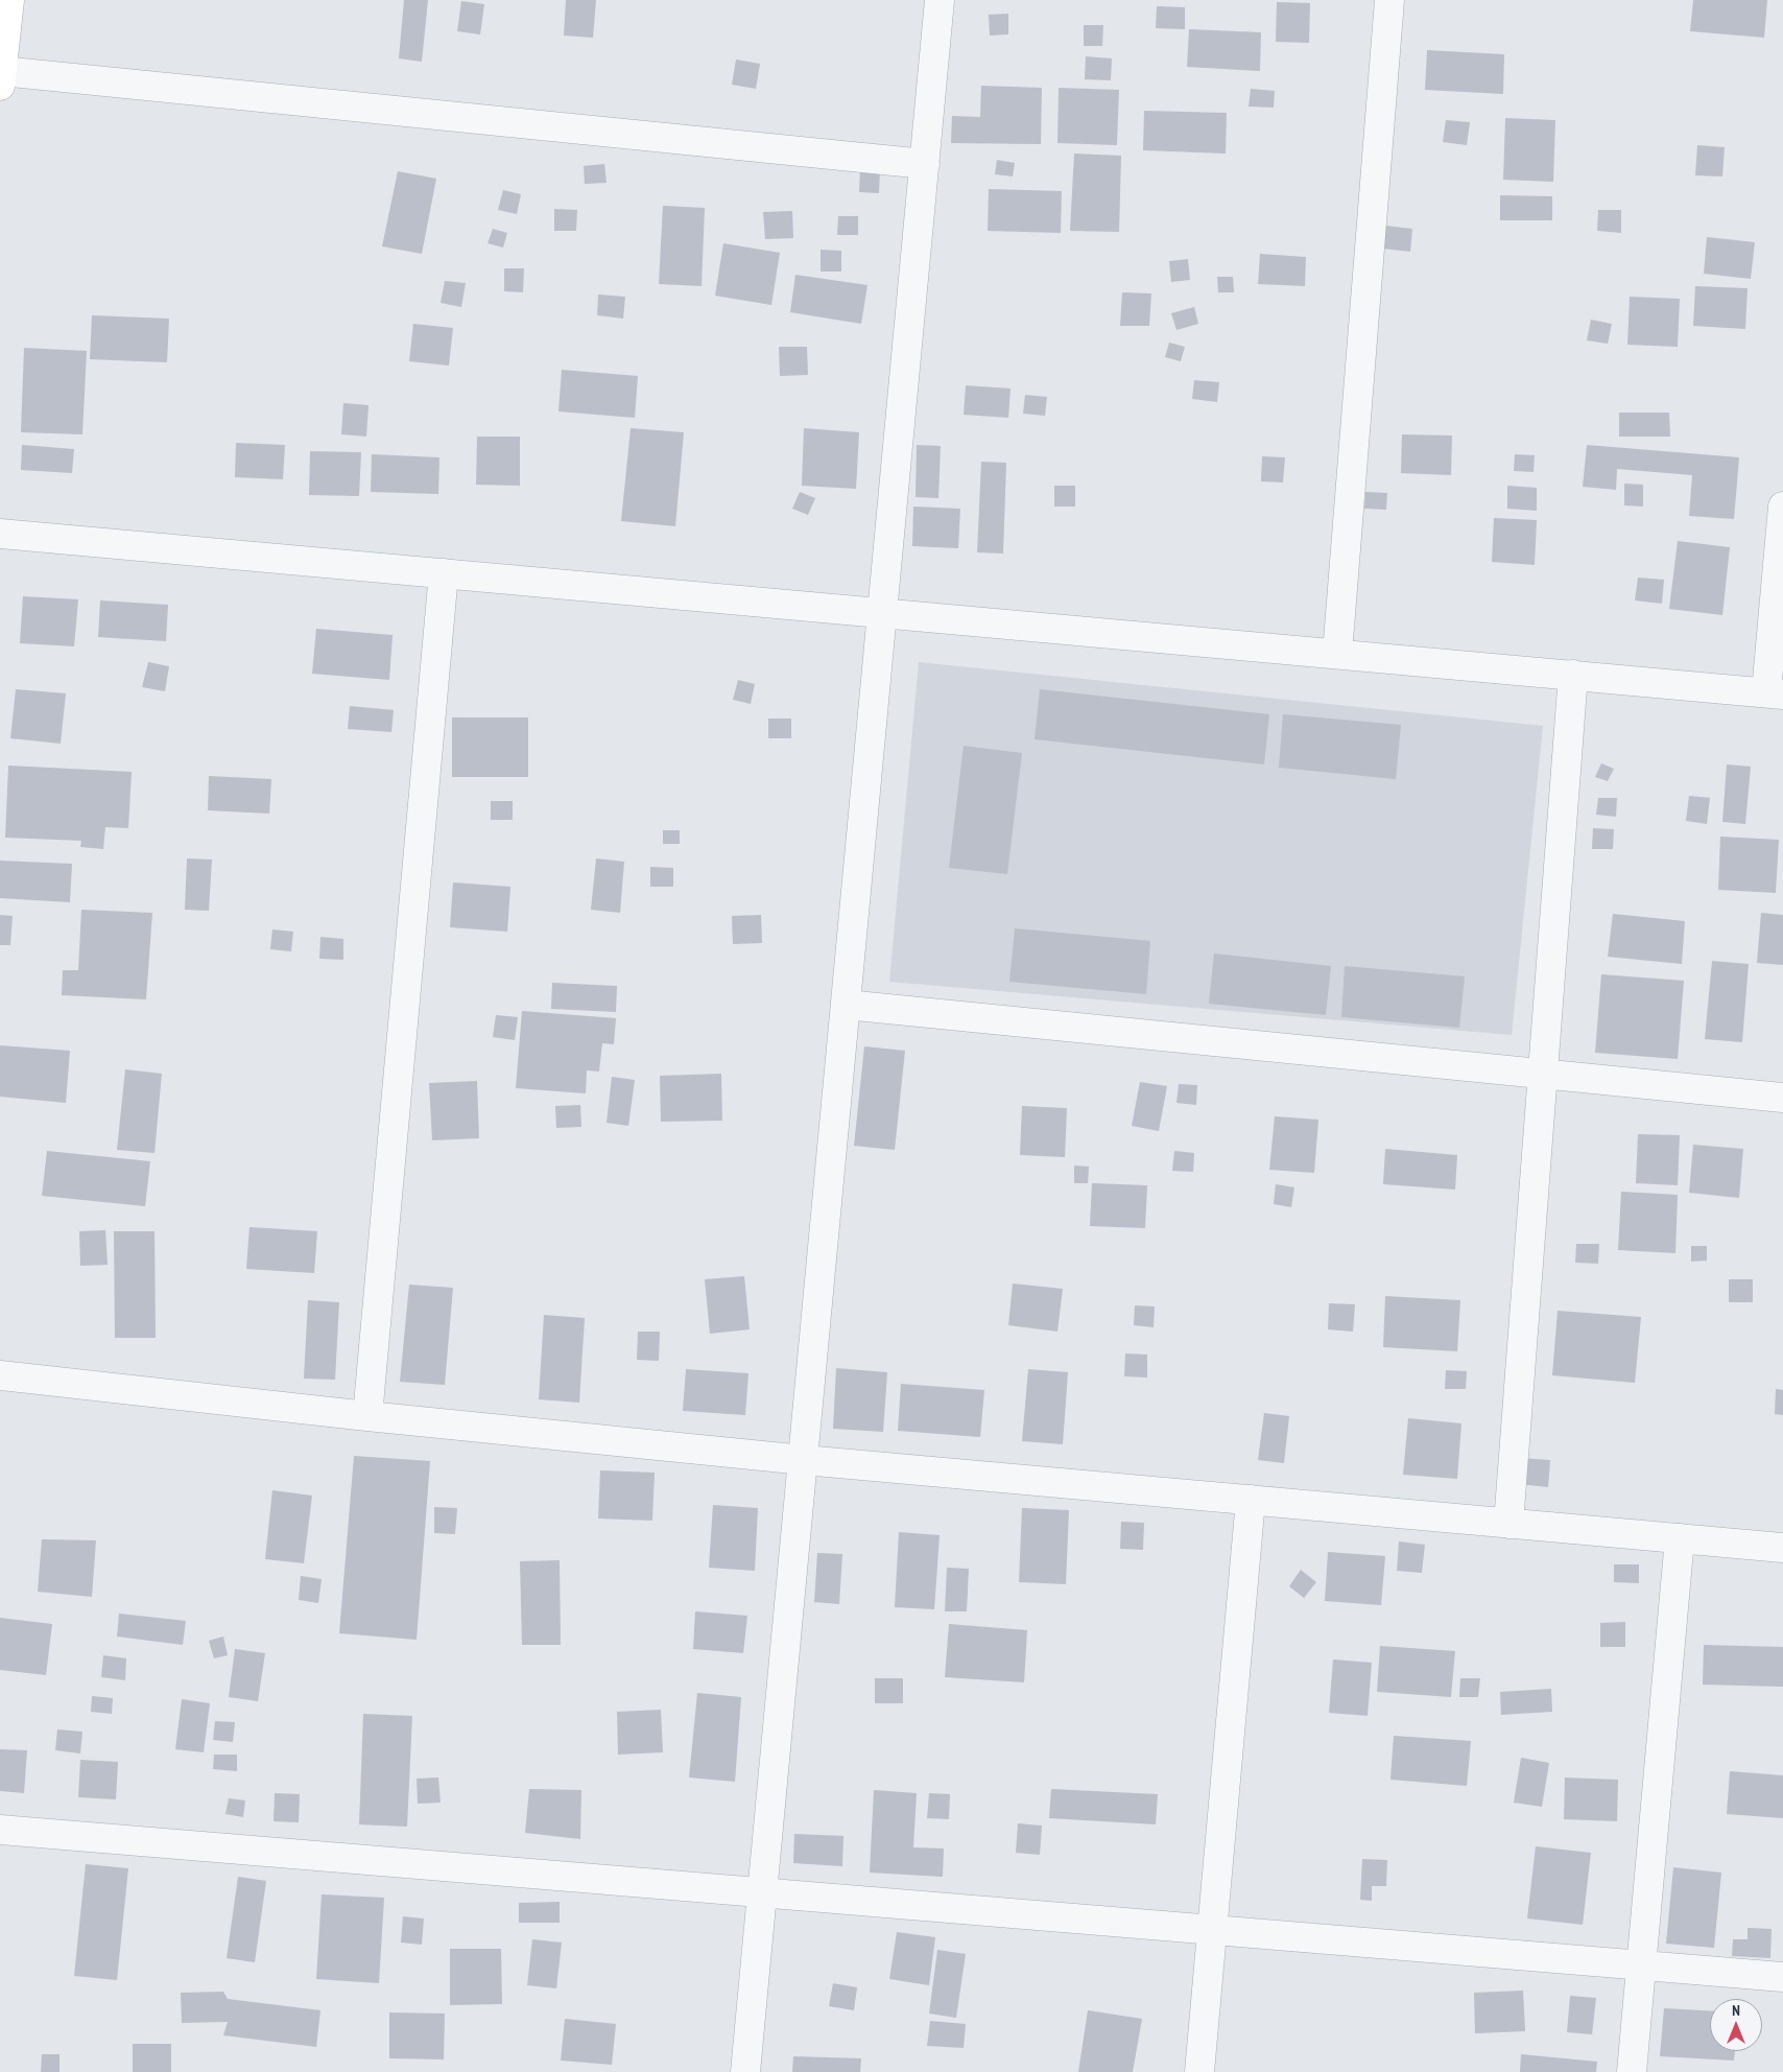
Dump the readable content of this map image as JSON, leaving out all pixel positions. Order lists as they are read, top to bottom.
{
  "north": "top"
}
